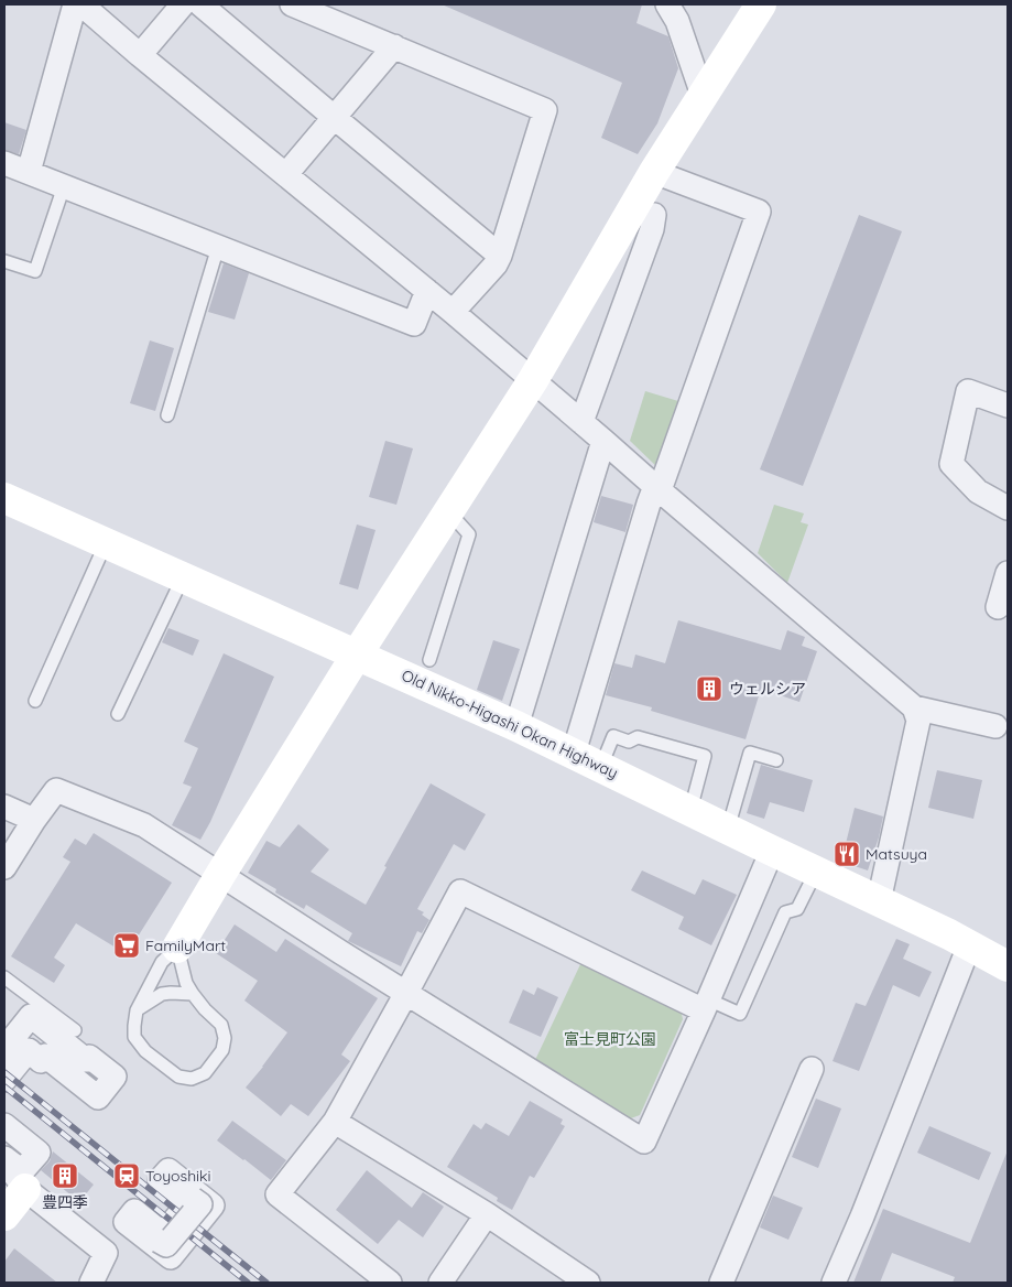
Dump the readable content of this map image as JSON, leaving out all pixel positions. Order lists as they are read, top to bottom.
{
  "streets": {
    "street": ["Old Nikko-Higashi Okan Highway"]
  },
  "parks": ["富士見町公園"],
  "places": {
    "building": ["ウェルシア", "豊四季"],
    "restaurant": ["Matsuya"],
    "supermarket": ["FamilyMart"],
    "station": ["Toyoshiki"]
  }
}
